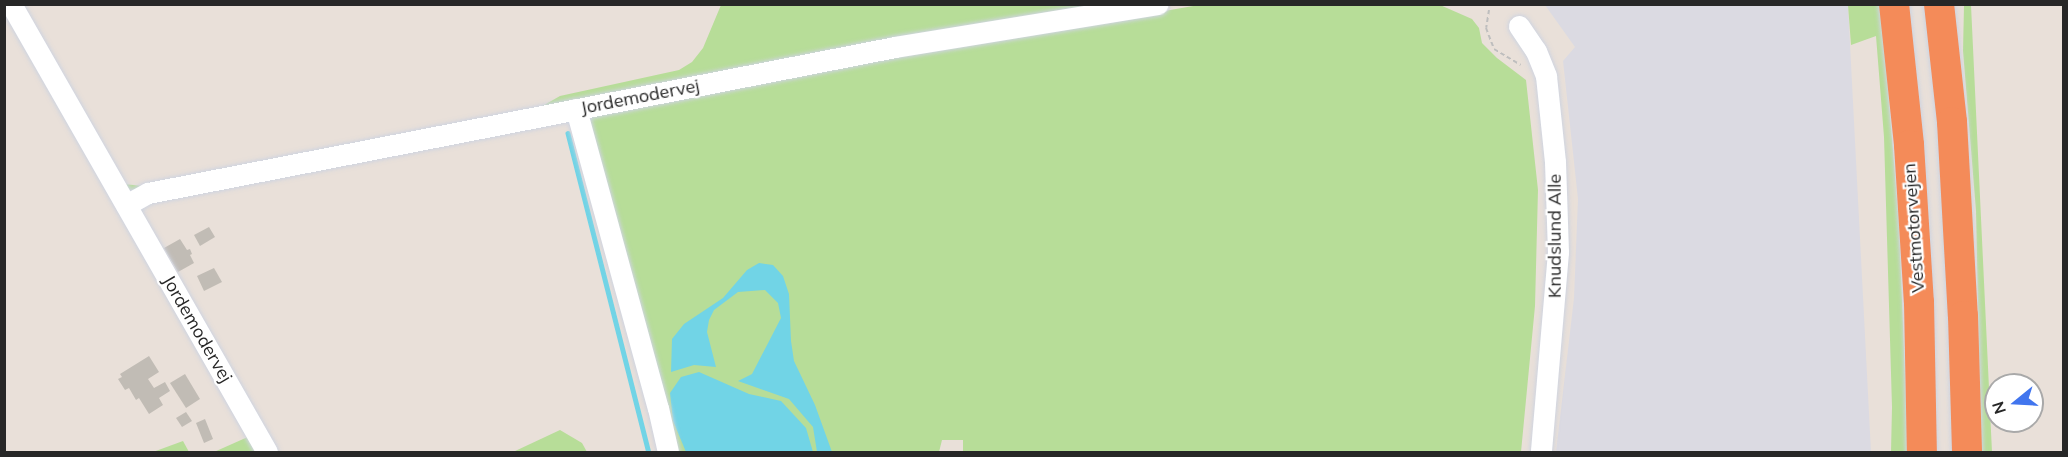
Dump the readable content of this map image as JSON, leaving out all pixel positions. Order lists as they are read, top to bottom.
{
  "streets": {
    "highway": ["Vestmotorvejen"],
    "street": ["Jordemodervej", "Knudslund Alle"]
  },
  "north": "left"
}
